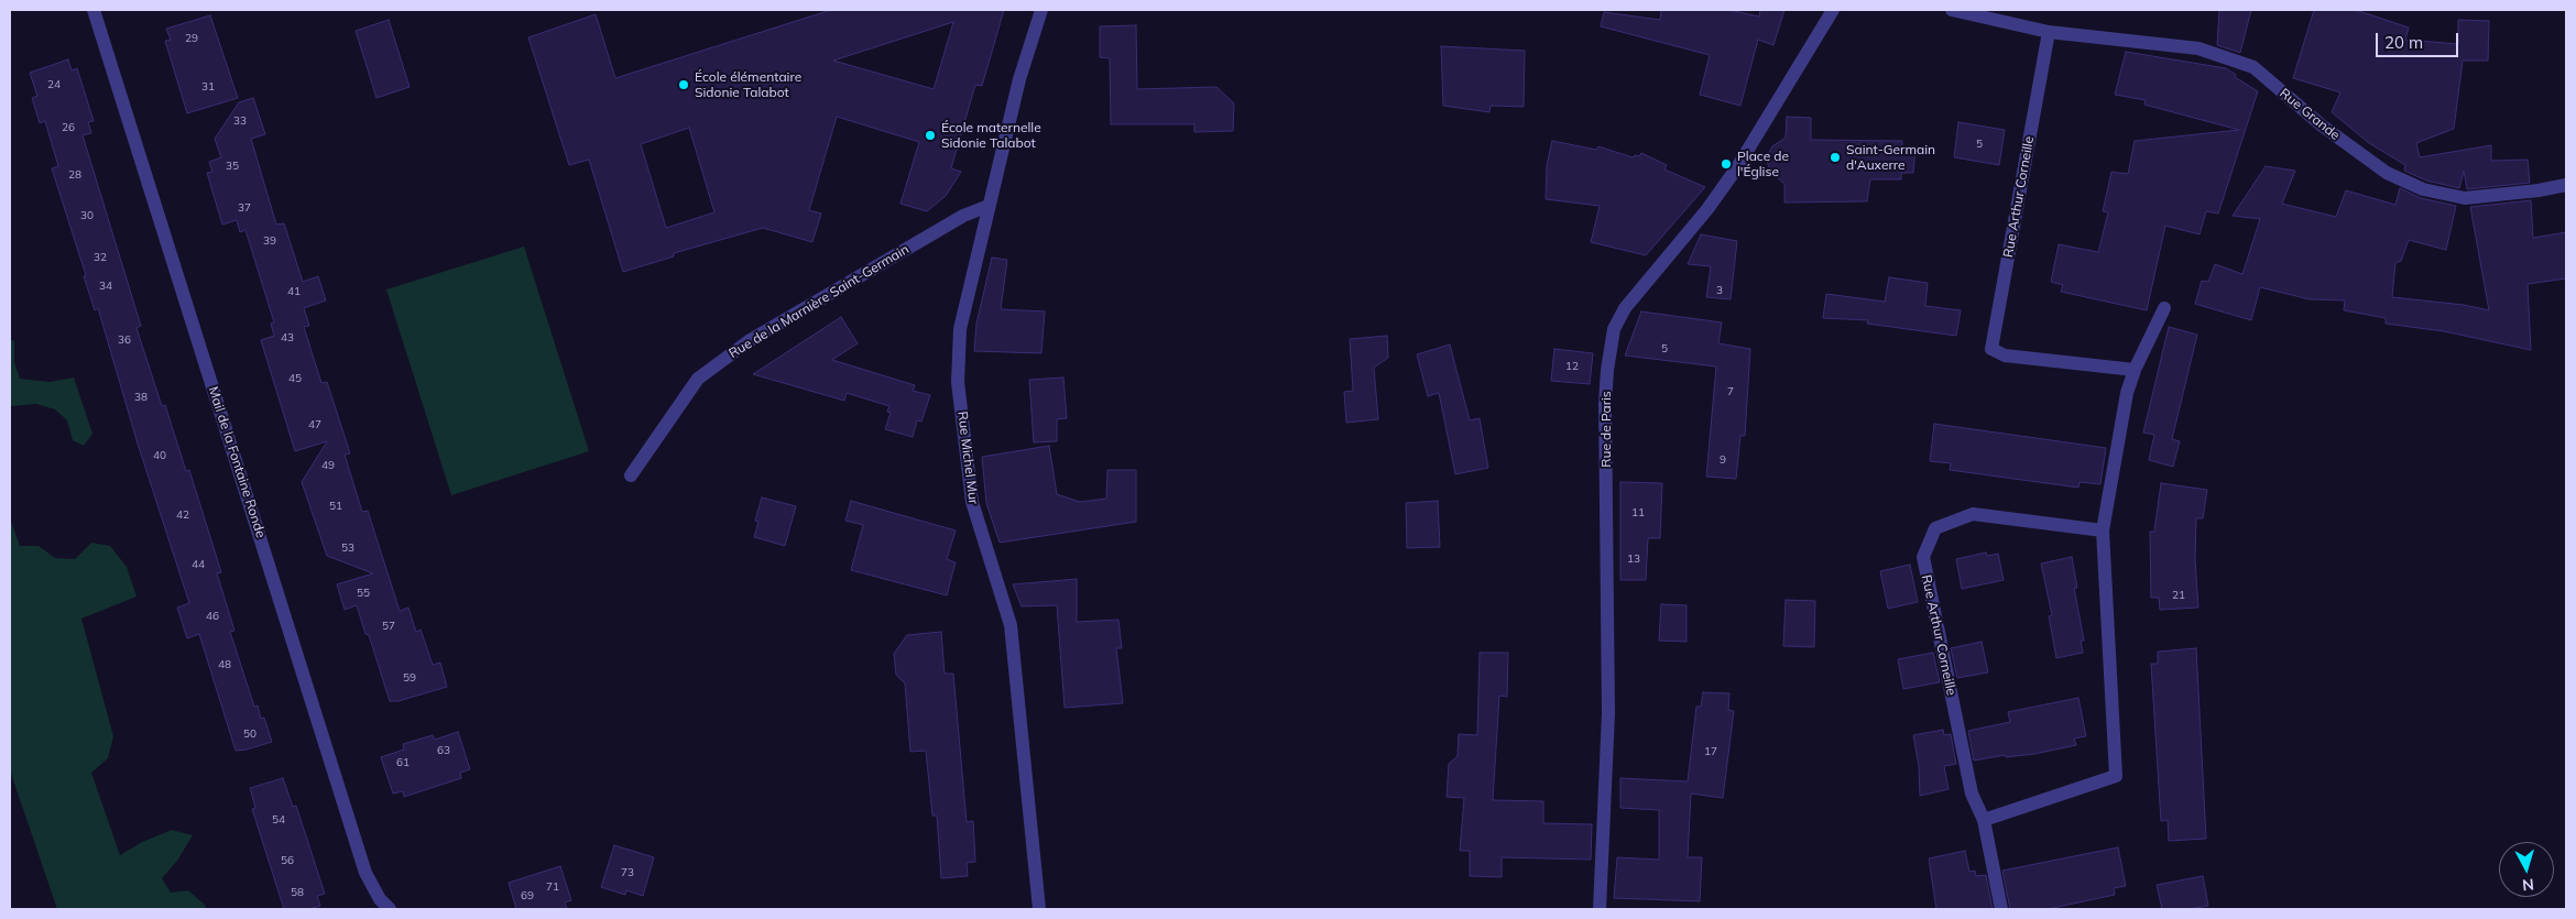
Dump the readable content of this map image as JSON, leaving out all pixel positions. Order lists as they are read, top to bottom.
{
  "streets": {
    "street": [
      "Rue Grande",
      "Rue Arthur Corneille",
      "Rue de la Marnière Saint-Germain",
      "Rue de Paris",
      "Rue Michel Mur",
      "Mail de la Fontaine Ronde"
    ]
  },
  "crossings": [
    ["Rue Grande", "Rue Arthur Corneille"],
    ["Rue de la Marnière Saint-Germain", "Rue Michel Mur"]
  ],
  "places": [
    "École élémentaire Sidonie Talabot",
    "École maternelle Sidonie Talabot",
    "Saint-Germain d'Auxerre",
    "Place de l'Église"
  ],
  "house_numbers": [
    "29",
    "24",
    "31",
    "33",
    "26",
    "5",
    "35",
    "28",
    "37",
    "30",
    "39",
    "32",
    "34",
    "3",
    "41",
    "43",
    "36",
    "5",
    "12",
    "45",
    "7",
    "38",
    "47",
    "40",
    "9",
    "49",
    "51",
    "11",
    "42",
    "53",
    "13",
    "44",
    "55",
    "21",
    "46",
    "57",
    "48",
    "59",
    "50",
    "63",
    "17",
    "61",
    "54",
    "56",
    "73",
    "71",
    "58",
    "69"
  ],
  "scale_bar": "20 m",
  "north": "bottom"
}
